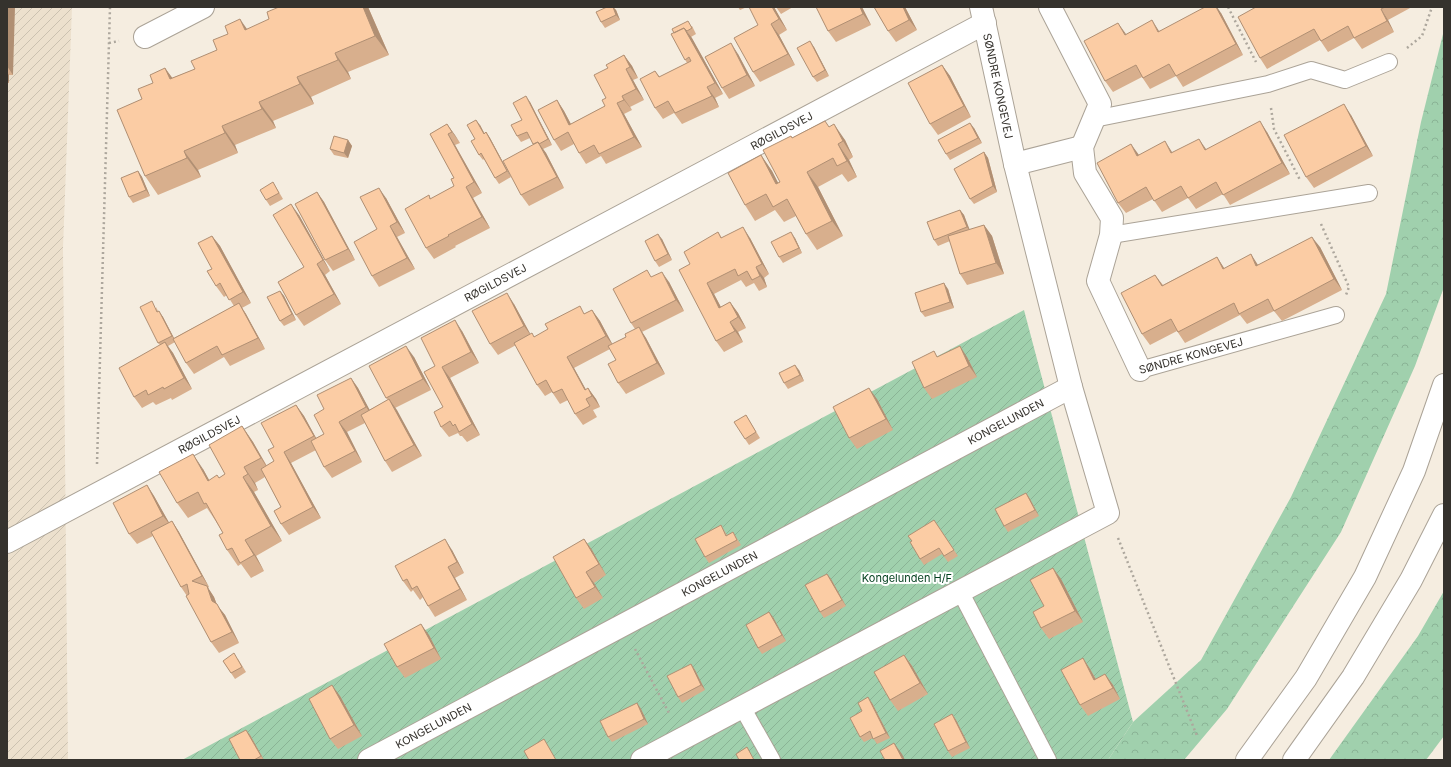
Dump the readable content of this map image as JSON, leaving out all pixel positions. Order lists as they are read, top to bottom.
{
  "streets": {
    "main road": ["SØNDRE KONGEVEJ", "RØGILDSVEJ", "KONGELUNDEN"]
  },
  "crossings": [
    ["SØNDRE KONGEVEJ", "RØGILDSVEJ"],
    ["SØNDRE KONGEVEJ", "KONGELUNDEN"]
  ],
  "parks": ["Kongelunden H/F"]
}
